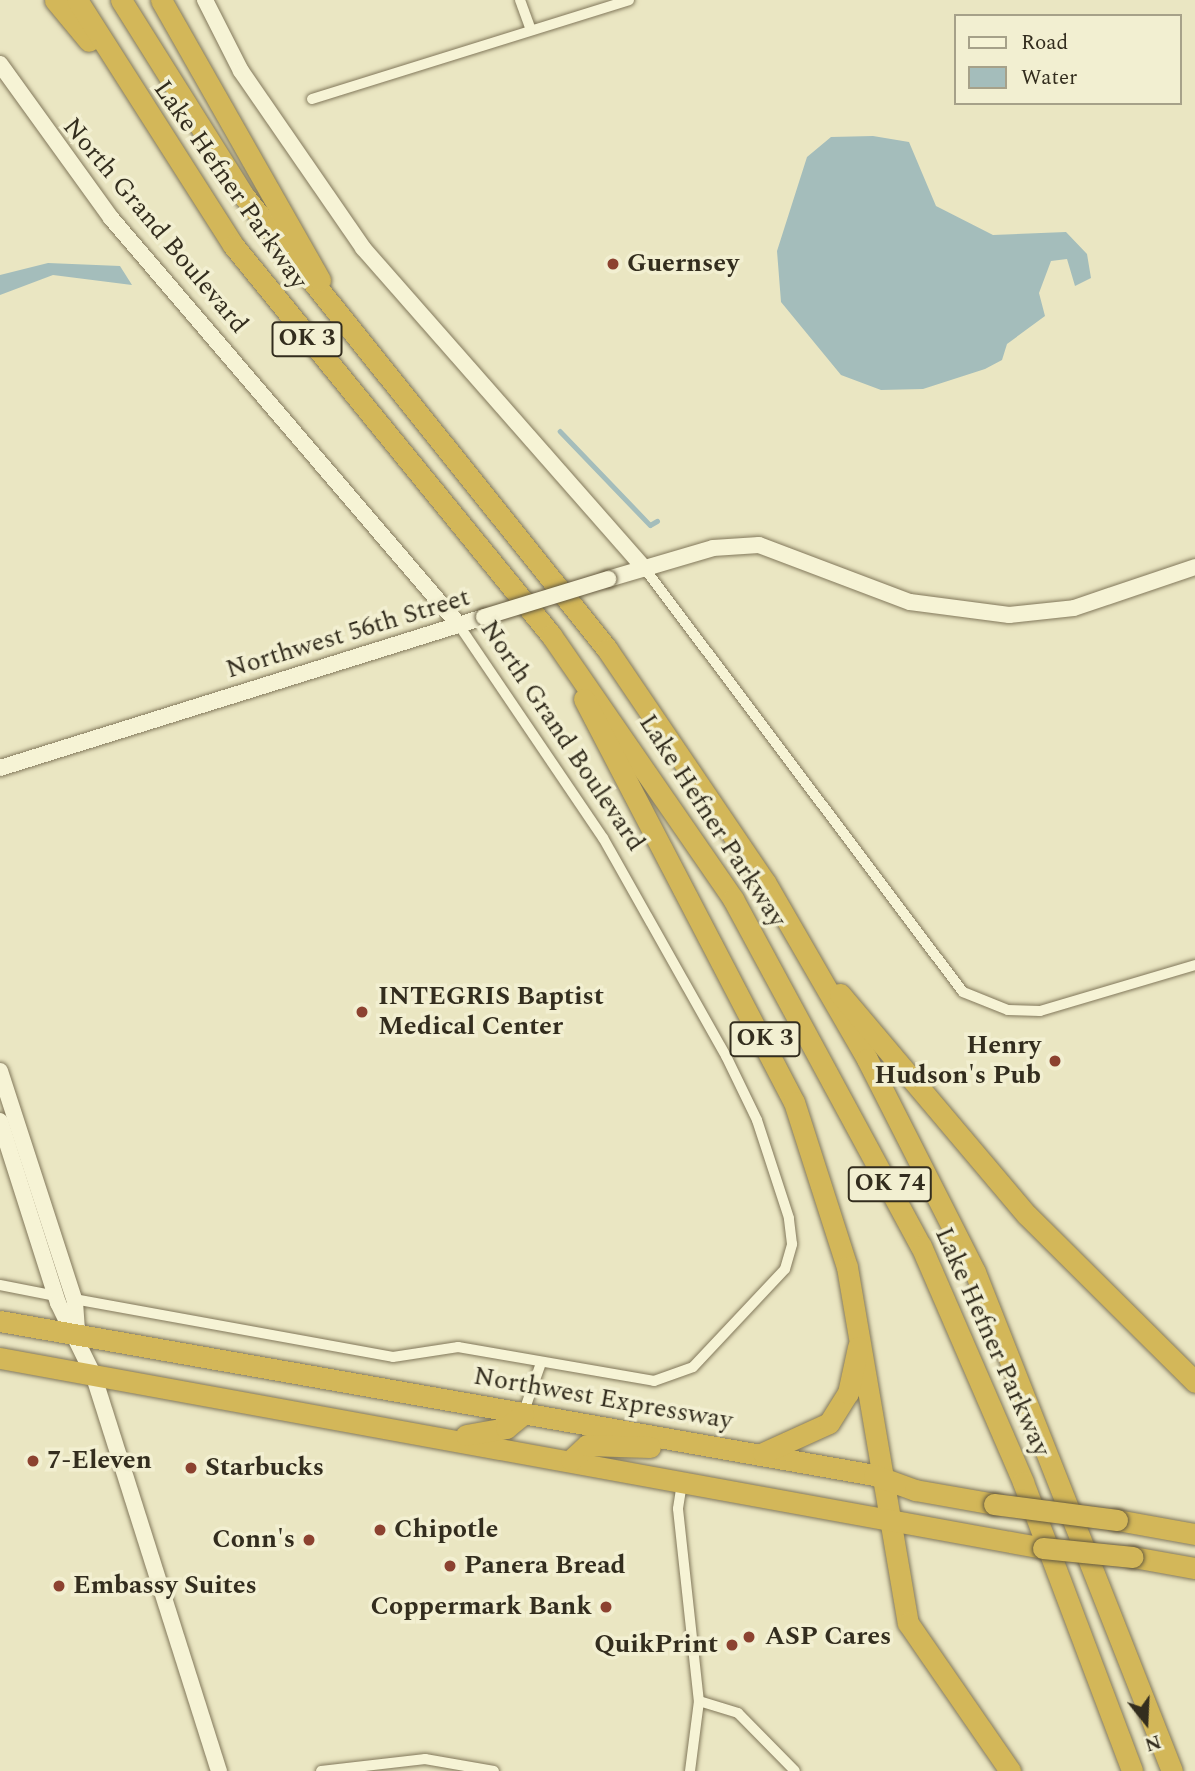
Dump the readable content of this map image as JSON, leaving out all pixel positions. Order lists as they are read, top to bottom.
{
  "streets": {
    "highway": [
      "Lake Hefner Parkway",
      "OK 3",
      "OK 74",
      "Northwest Expressway"
    ],
    "street": ["North Grand Boulevard", "Northwest 56th Street"]
  },
  "crossings": [
    ["Lake Hefner Parkway", "OK 3"],
    ["North Grand Boulevard", "Northwest 56th Street"],
    ["North Grand Boulevard", "Northwest Expressway"],
    ["OK 3", "Northwest Expressway"]
  ],
  "places": [
    "Guernsey",
    "INTEGRIS Baptist Medical Center",
    "Henry Hudson's Pub",
    "7-Eleven",
    "Starbucks",
    "Chipotle",
    "Conn's",
    "Panera Bread",
    "Embassy Suites",
    "Coppermark Bank",
    "ASP Cares",
    "QuikPrint"
  ],
  "legend": ["Road", "Water"],
  "north": "bottom"
}
